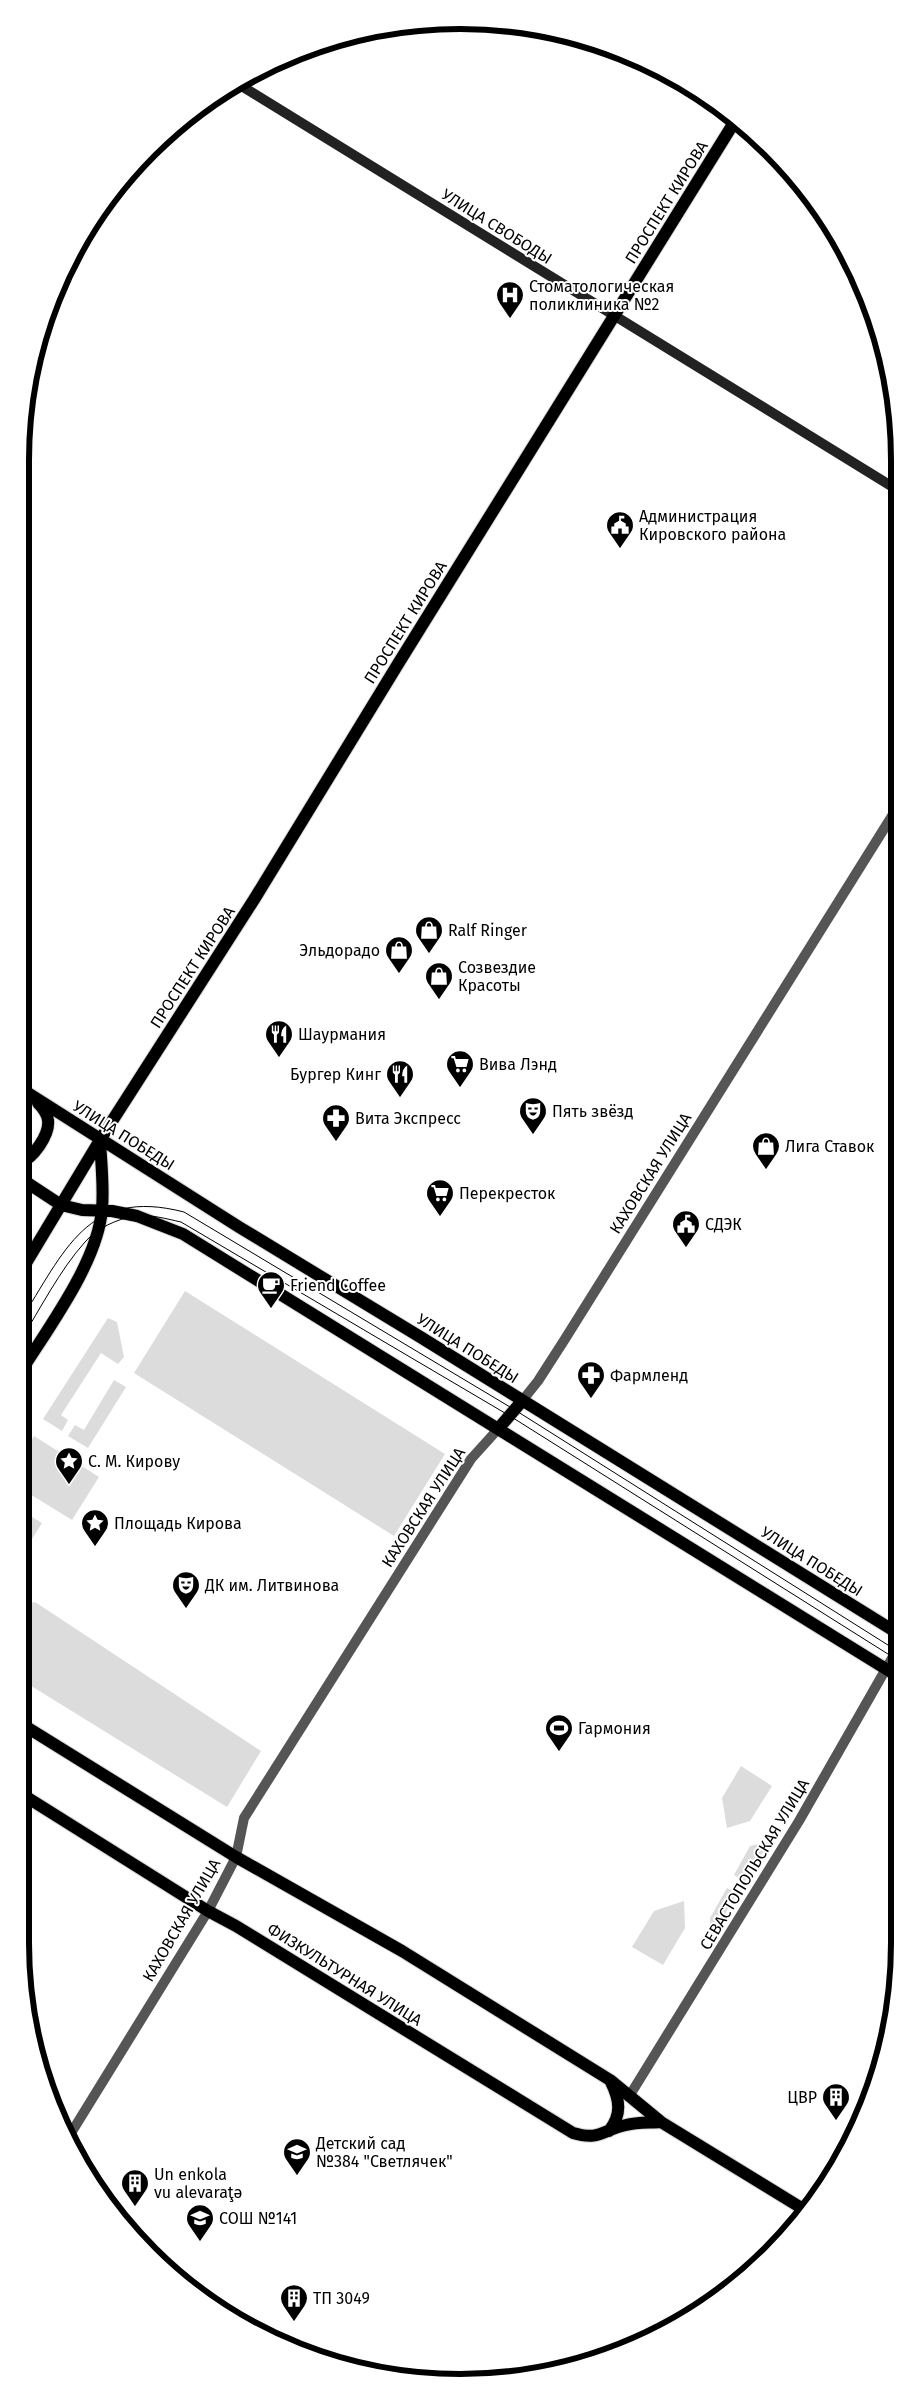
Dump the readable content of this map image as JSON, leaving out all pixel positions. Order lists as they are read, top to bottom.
{
  "streets": {
    "main road": [
      "ПРОСПЕКТ КИРОВА",
      "УЛИЦА ПОБЕДЫ",
      "КАХОВСКАЯ УЛИЦА",
      "ФИЗКУЛЬТУРНАЯ УЛИЦА"
    ],
    "street": ["УЛИЦА СВОБОДЫ", "СЕВАСТОПОЛЬСКАЯ УЛИЦА"]
  },
  "crossings": [
    ["ПРОСПЕКТ КИРОВА", "УЛИЦА СВОБОДЫ"],
    ["ПРОСПЕКТ КИРОВА", "УЛИЦА ПОБЕДЫ"],
    ["УЛИЦА ПОБЕДЫ", "КАХОВСКАЯ УЛИЦА"],
    ["КАХОВСКАЯ УЛИЦА", "ФИЗКУЛЬТУРНАЯ УЛИЦА"]
  ],
  "places": {
    "hospital": ["Стоматологическая поликлиника №2"],
    "public building": ["Администрация Кировского района", "СДЭК"],
    "shop": [
      "Ralf Ringer",
      "Эльдорадо",
      "Созвездие Красоты",
      "Лига Ставок"
    ],
    "restaurant": ["Шаурмания", "Бургер Кинг"],
    "supermarket": ["Вива Лэнд", "Перекресток"],
    "theatre": ["Пять звёзд", "ДК им. Литвинова"],
    "pharmacy": ["Вита Экспресс", "Фармленд"],
    "cafe": ["Friend Coffee"],
    "place": ["С. М. Кирову", "Площадь Кирова"],
    "sports": ["Гармония"],
    "building": ["ЦВР", "Un enkola vu alevaraţə", "ТП 3049"],
    "school or university": ["Детский сад №384 \"Светлячек\"", "СОШ №141"]
  }
}
